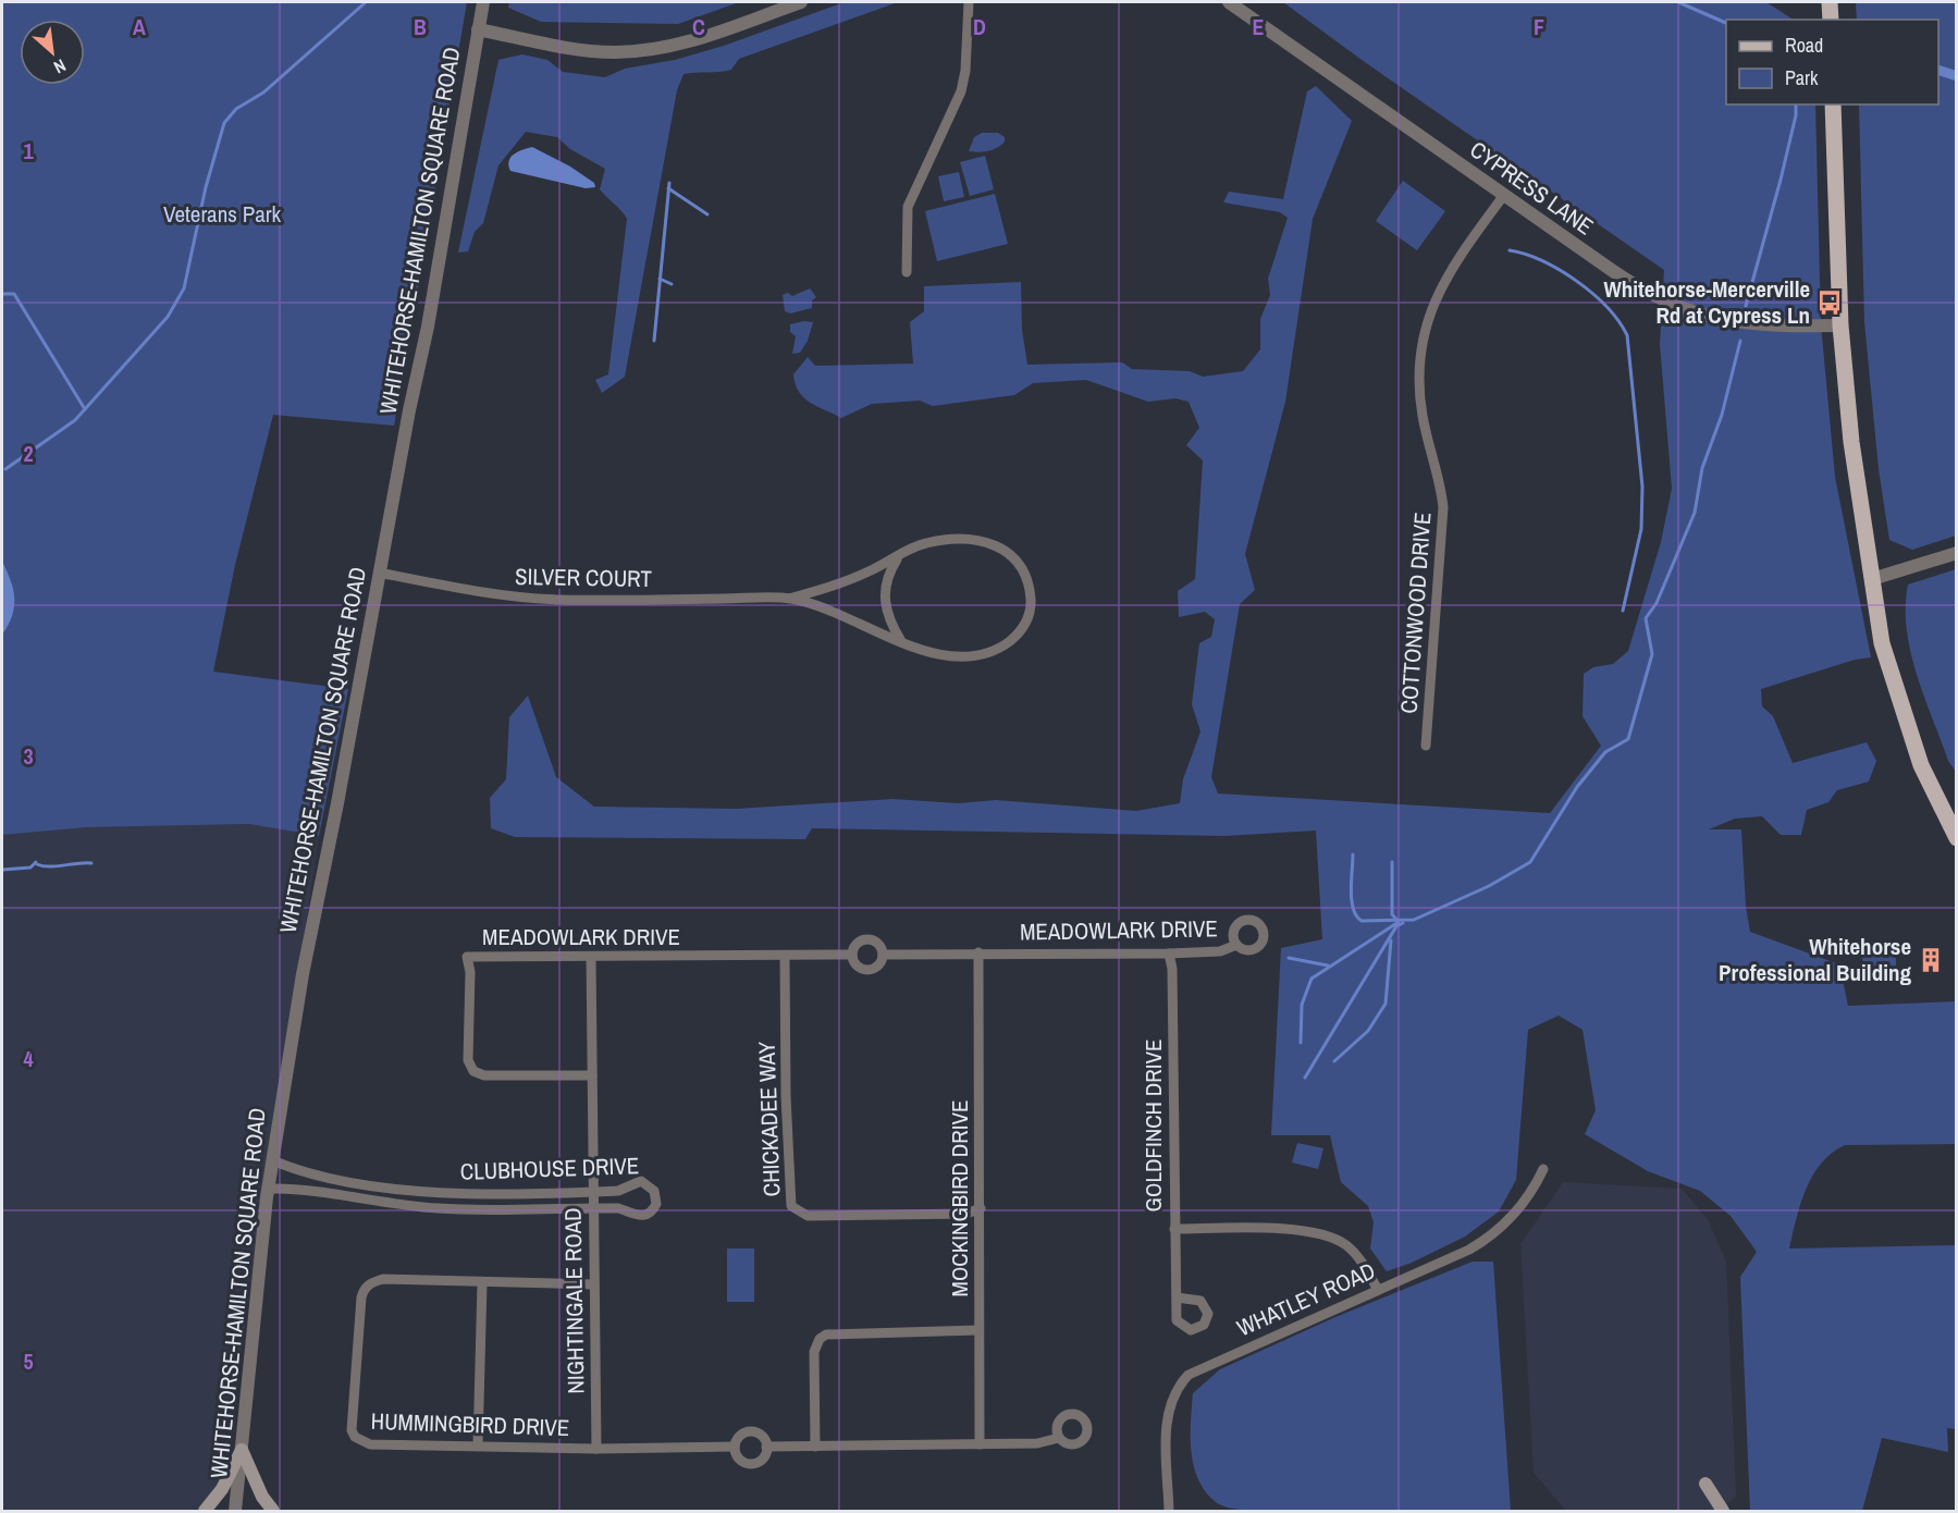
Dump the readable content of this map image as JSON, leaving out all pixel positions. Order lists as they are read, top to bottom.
{
  "streets": {
    "street": [
      "CYPRESS LANE",
      "WHITEHORSE-HAMILTON SQUARE ROAD",
      "SILVER COURT",
      "COTTONWOOD DRIVE",
      "MEADOWLARK DRIVE",
      "CHICKADEE WAY",
      "GOLDFINCH DRIVE",
      "CLUBHOUSE DRIVE",
      "MOCKINGBIRD DRIVE",
      "WHATLEY ROAD",
      "NIGHTINGALE ROAD",
      "HUMMINGBIRD DRIVE"
    ]
  },
  "crossings": [
    ["CYPRESS LANE", "COTTONWOOD DRIVE"],
    ["WHITEHORSE-HAMILTON SQUARE ROAD", "SILVER COURT"],
    ["WHITEHORSE-HAMILTON SQUARE ROAD", "CLUBHOUSE DRIVE"],
    ["MEADOWLARK DRIVE", "CHICKADEE WAY"],
    ["MEADOWLARK DRIVE", "GOLDFINCH DRIVE"],
    ["MEADOWLARK DRIVE", "MOCKINGBIRD DRIVE"],
    ["MEADOWLARK DRIVE", "NIGHTINGALE ROAD"],
    ["CHICKADEE WAY", "MOCKINGBIRD DRIVE"],
    ["CLUBHOUSE DRIVE", "NIGHTINGALE ROAD"],
    ["MOCKINGBIRD DRIVE", "HUMMINGBIRD DRIVE"],
    ["NIGHTINGALE ROAD", "HUMMINGBIRD DRIVE"]
  ],
  "parks": ["Veterans Park"],
  "places": {
    "bus stop": ["Whitehorse-Mercerville Rd at Cypress Ln"],
    "building": ["Whitehorse Professional Building"]
  },
  "legend": ["Road", "Park"],
  "north": "bottom right",
  "grid": {
    "columns": [
      "A",
      "B",
      "C",
      "D",
      "E",
      "F"
    ],
    "rows": [
      "1",
      "2",
      "3",
      "4",
      "5"
    ]
  }
}
